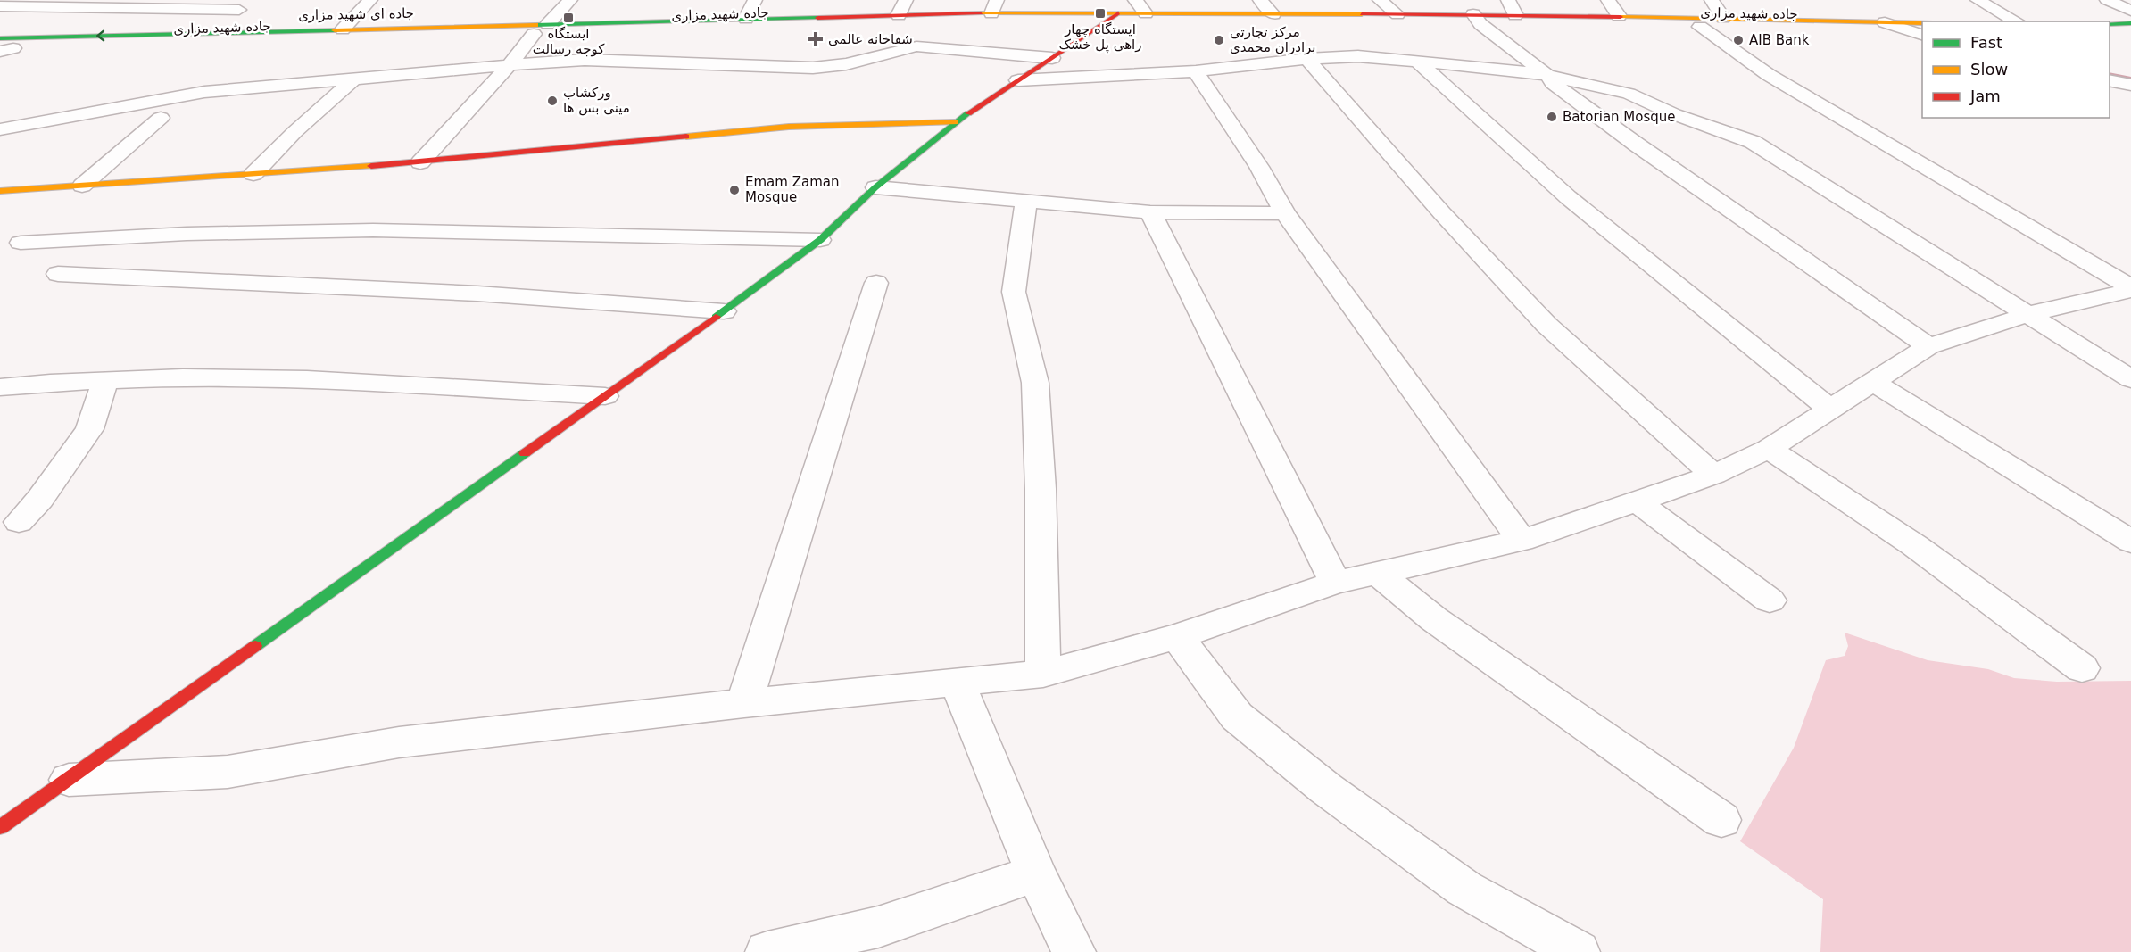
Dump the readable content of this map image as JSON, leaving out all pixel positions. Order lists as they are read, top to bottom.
{
  "streets": {
    "main road": ["جاده شهید مزاری", "جاده ای شهید مزاری"]
  },
  "crossings": [
    ["جاده شهید مزاری", "جاده ای شهید مزاری"]
  ],
  "places": {
    "transit": ["ایستگاه چهار راهی پل خشک", "ایستگاه کوچه رسالت"],
    "health": ["شفاخانه عالمی"],
    "other": [
      "مرکز تجارتی برادران محمدی",
      "AIB Bank",
      "ورکشاب مینی بس ها",
      "Batorian Mosque",
      "Emam Zaman Mosque"
    ]
  },
  "legend": ["Fast", "Slow", "Jam"]
}
